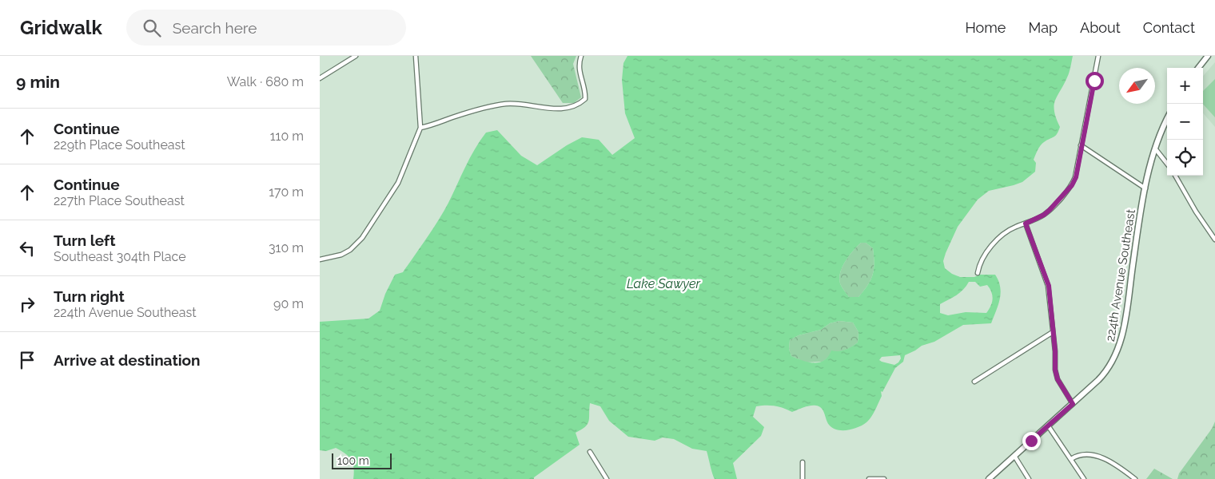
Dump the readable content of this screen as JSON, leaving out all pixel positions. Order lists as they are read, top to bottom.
{
  "streets": {
    "street": ["224th Avenue Southeast"]
  },
  "water": ["Lake Sawyer"],
  "scale_bar": "100 m",
  "north": "bottom left",
  "page": {
    "header": "Gridwalk",
    "search": "Search here",
    "nav": [
      "Home",
      "Map",
      "About",
      "Contact"
    ],
    "heading": ["9 min", "Walk · 680 m"],
    "map_buttons": ["+", "−"],
    "list": [
      ["Continue", "229th Place Southeast", "110 m"],
      ["Continue", "227th Place Southeast", "170 m"],
      ["Turn left", "Southeast 304th Place", "310 m"],
      ["Turn right", "224th Avenue Southeast", "90 m"],
      "Arrive at destination"
    ],
    "scale": "100 m"
  }
}
